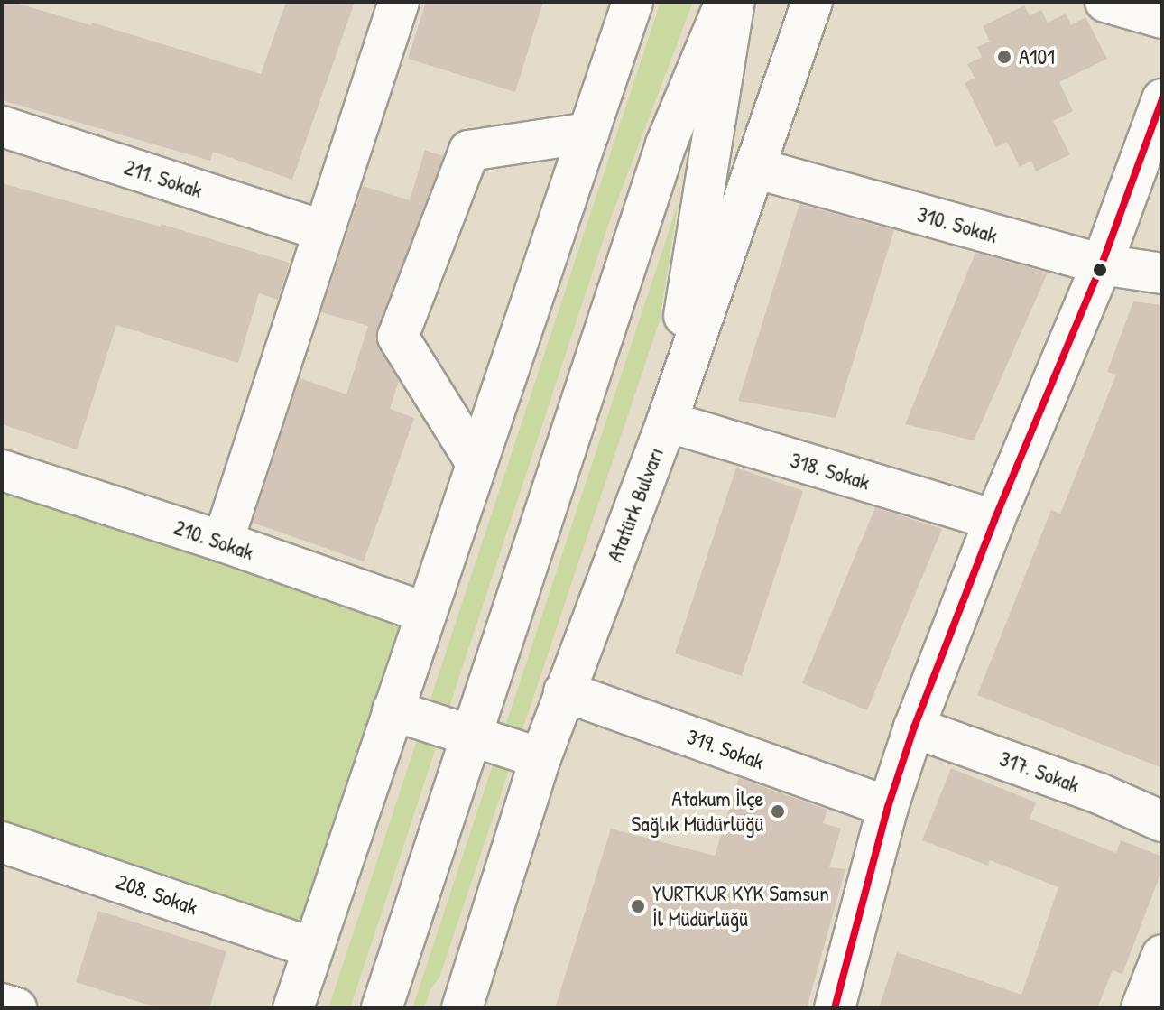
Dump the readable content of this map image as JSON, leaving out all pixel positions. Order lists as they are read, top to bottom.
{
  "streets": {
    "main road": [
      "211. Sokak",
      "310. Sokak",
      "318. Sokak",
      "Atatürk Bulvarı",
      "210. Sokak",
      "319. Sokak",
      "317. Sokak",
      "208. Sokak"
    ]
  },
  "crossings": [
    ["310. Sokak", "Atatürk Bulvarı"],
    ["318. Sokak", "Atatürk Bulvarı"],
    ["Atatürk Bulvarı", "319. Sokak"]
  ],
  "places": ["A101", "Atakum İlçe Sağlık Müdürlüğü", "YURTKUR KYK Samsun İl Müdürlüğü"]
}
